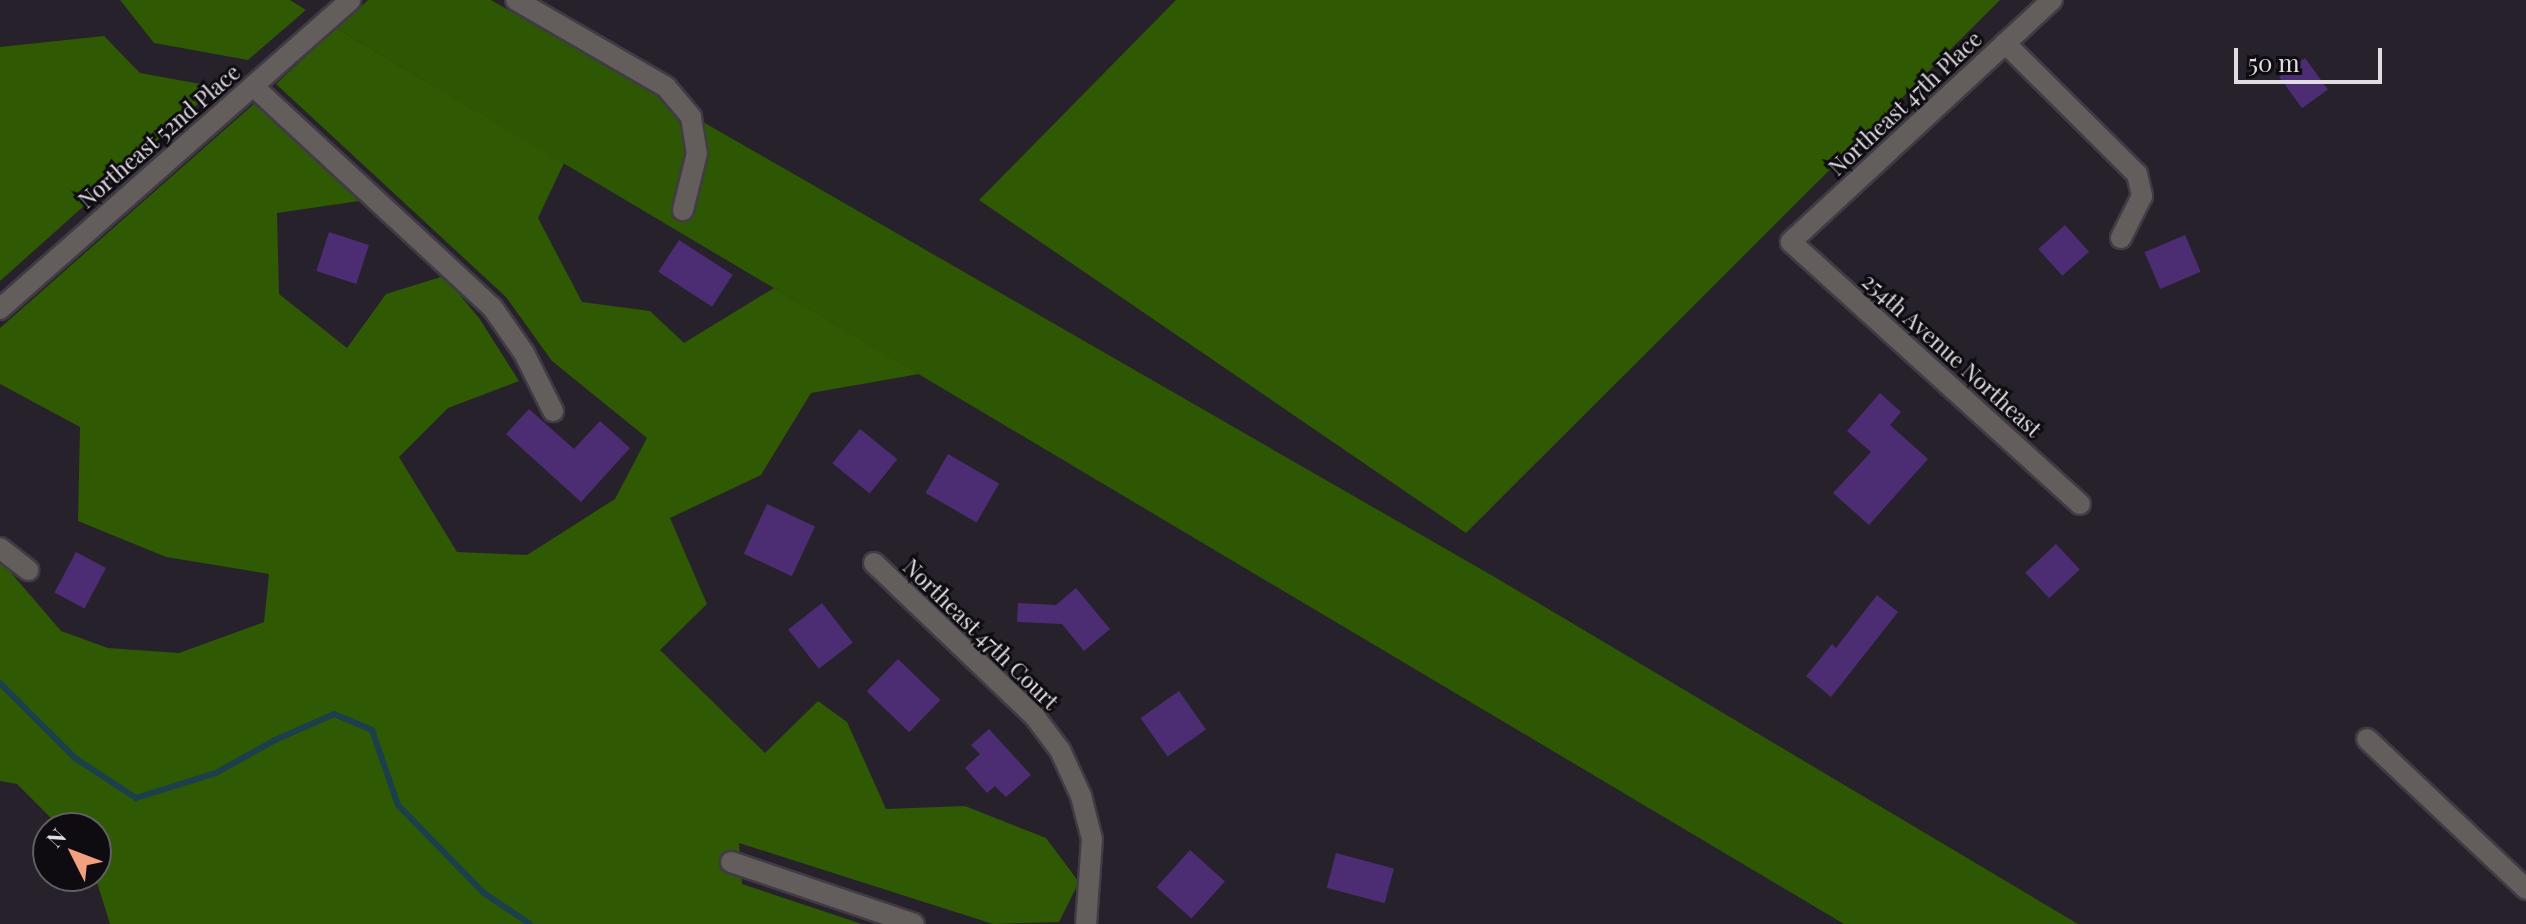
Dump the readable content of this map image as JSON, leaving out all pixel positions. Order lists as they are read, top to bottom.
{
  "streets": {
    "street": [
      "Northeast 47th Place",
      "Northeast 52nd Place",
      "254th Avenue Northeast",
      "Northeast 47th Court"
    ]
  },
  "crossings": [
    ["Northeast 47th Place", "254th Avenue Northeast"]
  ],
  "scale_bar": "50 m",
  "north": "top left"
}
